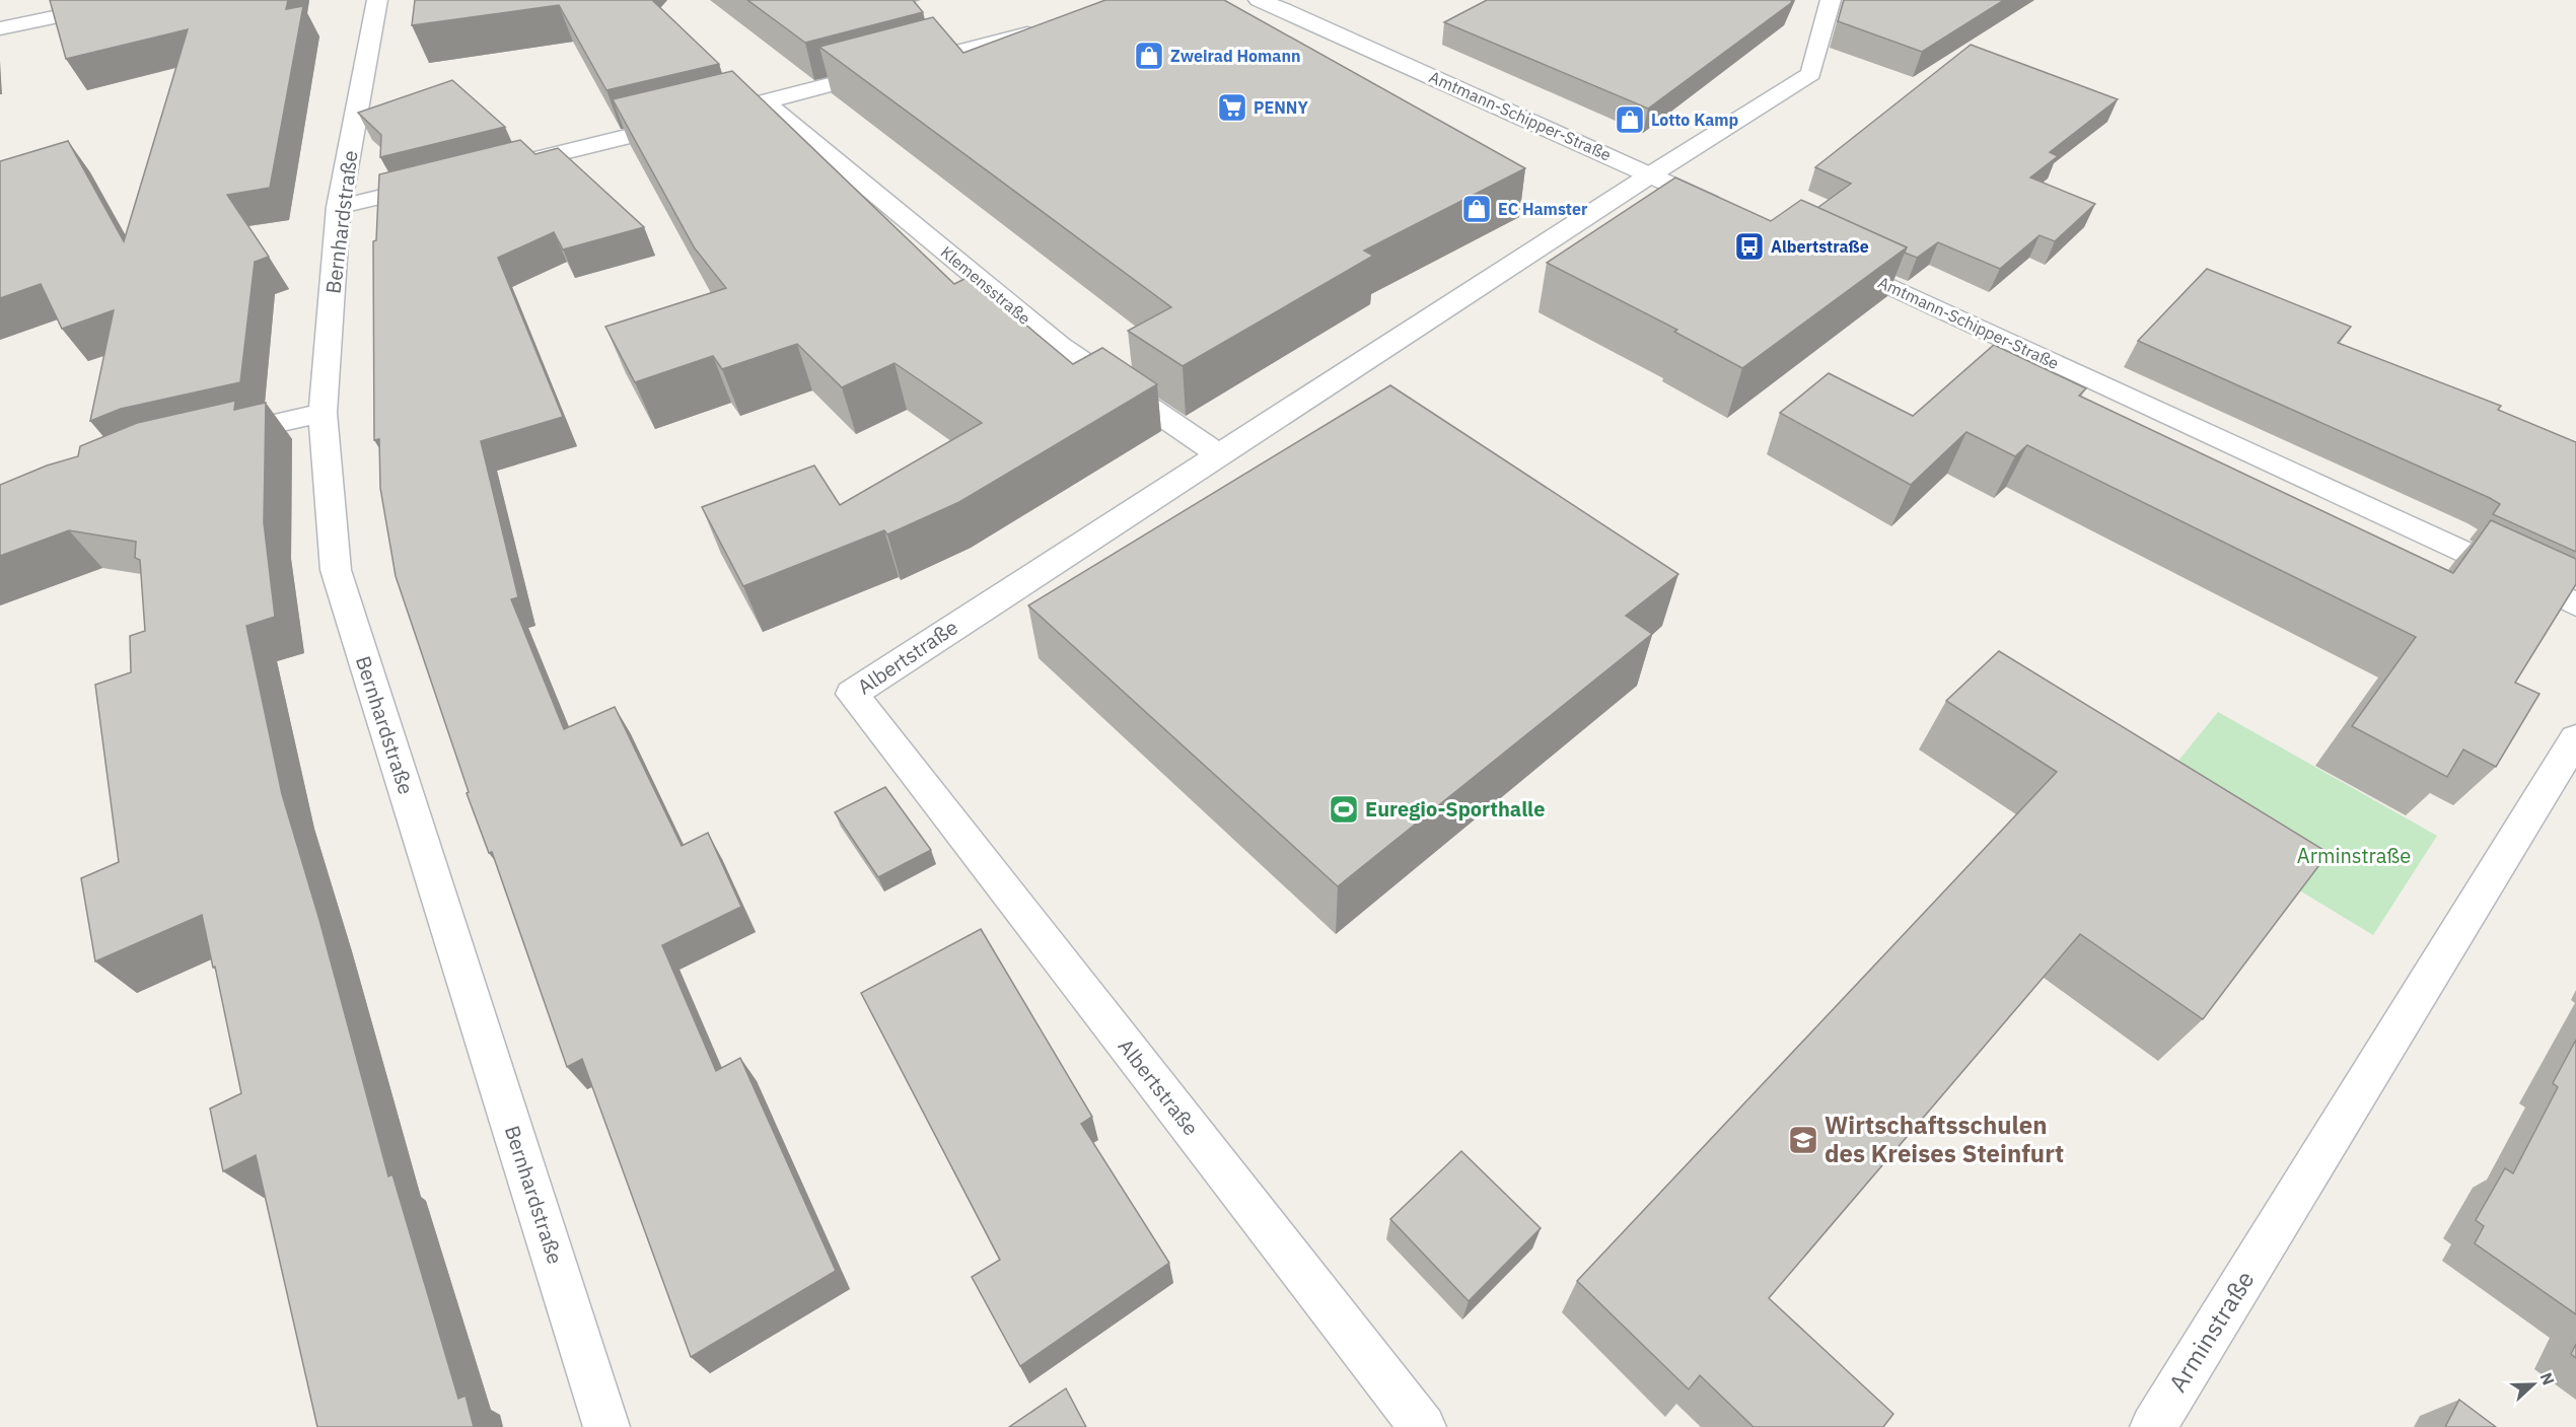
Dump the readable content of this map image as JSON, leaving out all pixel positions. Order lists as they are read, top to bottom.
{
  "streets": {
    "street": [
      "Amtmann-Schipper-Straße",
      "Bernhardstraße",
      "Klemensstraße",
      "Albertstraße",
      "Arminstraße"
    ]
  },
  "crossings": [
    ["Amtmann-Schipper-Straße", "Albertstraße"],
    ["Klemensstraße", "Albertstraße"]
  ],
  "parks": ["Arminstraße"],
  "places": {
    "shop": ["Zweirad Homann", "Lotto Kamp", "EC Hamster"],
    "supermarket": ["PENNY"],
    "bus stop": ["Albertstraße"],
    "sports": ["Euregio-Sporthalle"],
    "school or university": ["Wirtschaftsschulen des Kreises Steinfurt"]
  },
  "north": "right"
}
